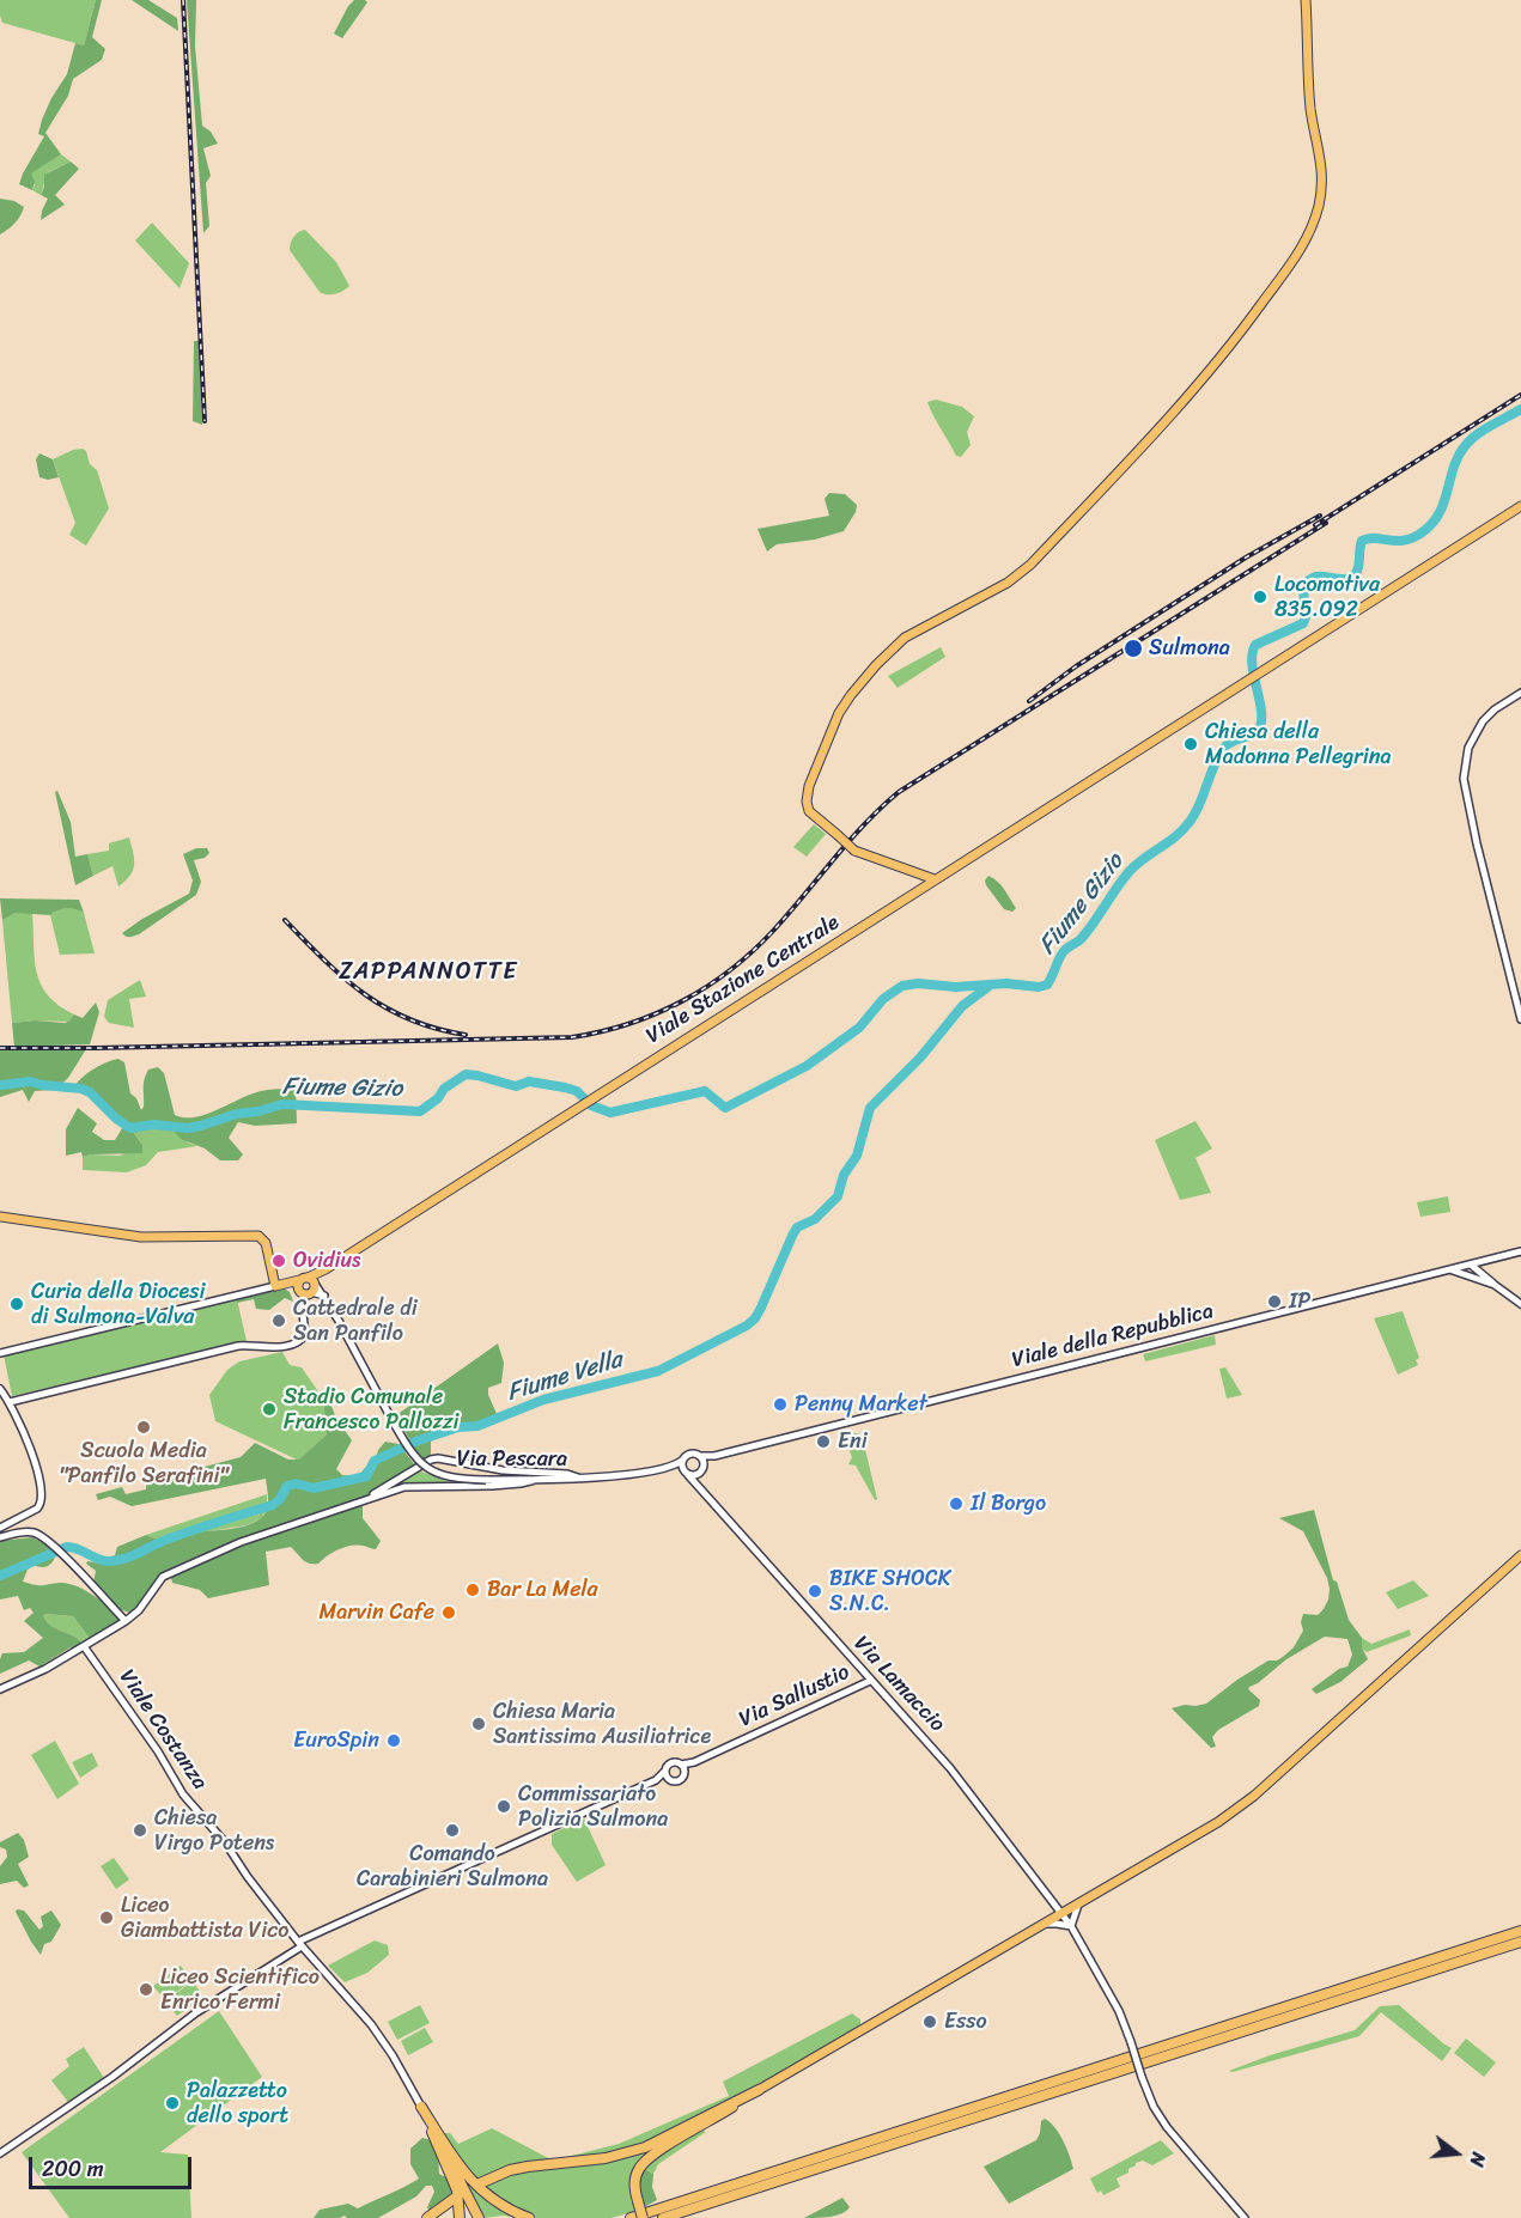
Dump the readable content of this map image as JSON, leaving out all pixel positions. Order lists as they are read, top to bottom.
{
  "streets": {
    "main road": ["Viale Stazione Centrale"],
    "street": [
      "Viale della Repubblica",
      "Via Pescara",
      "Via Lamaccio",
      "Via Sallustio",
      "Viale Costanza"
    ]
  },
  "crossings": [
    ["Viale Stazione Centrale", "Via Pescara"],
    ["Viale della Repubblica", "Via Pescara"],
    ["Viale della Repubblica", "Via Lamaccio"],
    ["Via Pescara", "Via Lamaccio"],
    ["Via Lamaccio", "Via Sallustio"]
  ],
  "districts": ["ZAPPANNOTTE"],
  "water": ["Fiume Gizio", "Fiume Vella"],
  "places": [
    "Locomotiva 835.092",
    "Sulmona",
    "Chiesa della Madonna Pellegrina",
    "Ovidius",
    "IP",
    "Curia della Diocesi di Sulmona-Valva",
    "Cattedrale di San Panfilo",
    "Penny Market",
    "Stadio Comunale Francesco Pallozzi",
    "Scuola Media \"Panfilo Serafini\"",
    "Eni",
    "Il Borgo",
    "Bar La Mela",
    "BIKE SHOCK S.N.C.",
    "Marvin Cafe",
    "Chiesa Maria Santissima Ausiliatrice",
    "EuroSpin",
    "Commissariato Polizia Sulmona",
    "Chiesa Virgo Potens",
    "Comando Carabinieri Sulmona",
    "Liceo Giambattista Vico",
    "Liceo Scientifico Enrico Fermi",
    "Esso",
    "Palazzetto dello sport"
  ],
  "scale_bar": "200 m",
  "north": "right"
}
